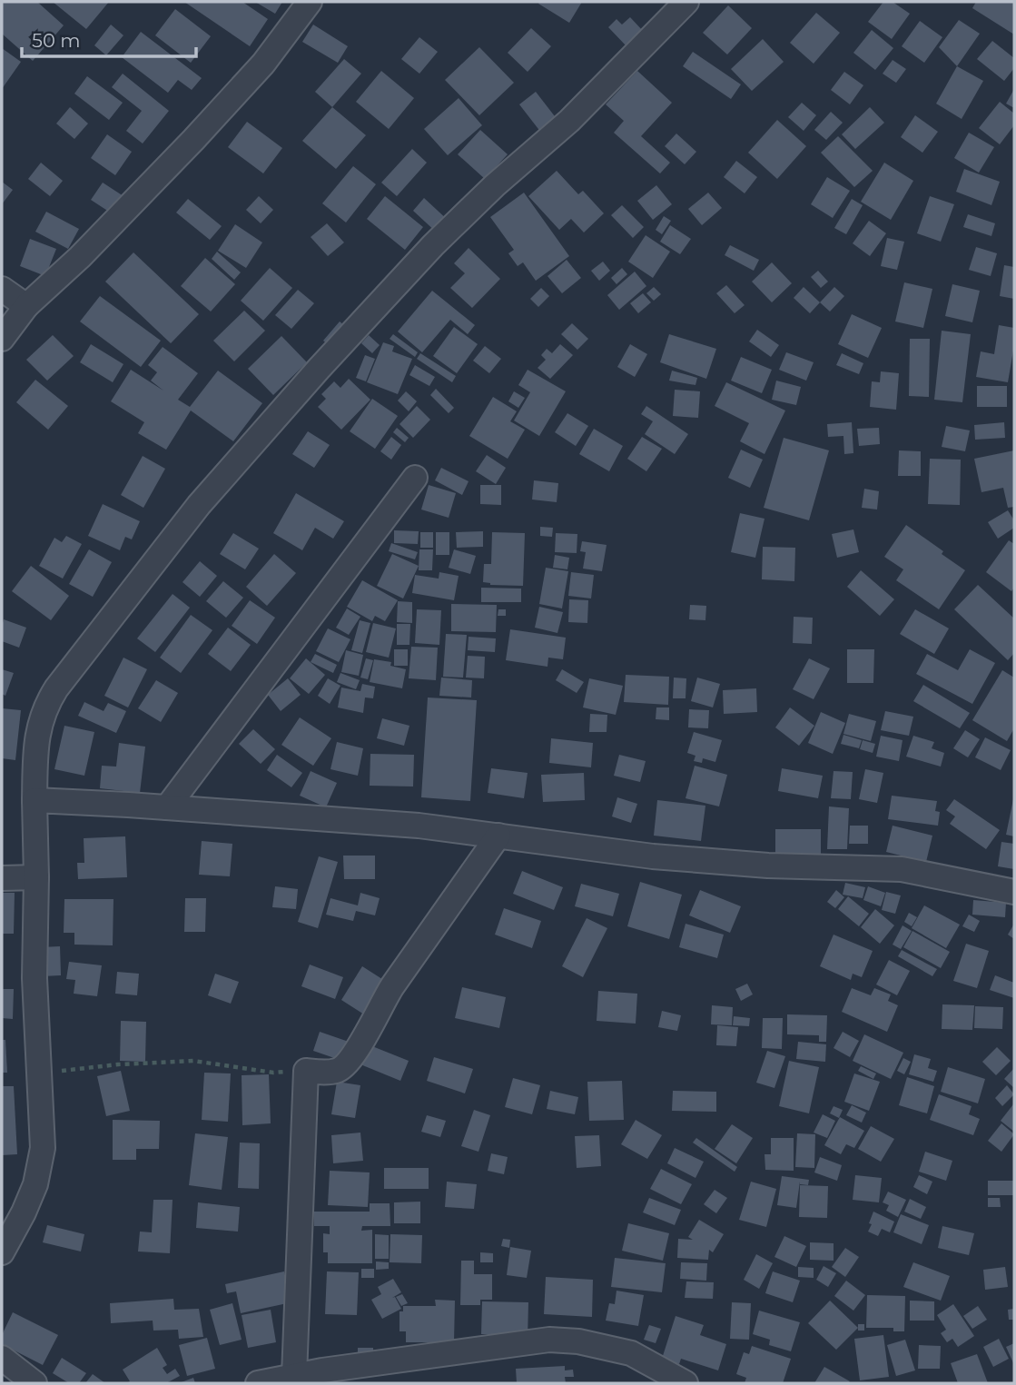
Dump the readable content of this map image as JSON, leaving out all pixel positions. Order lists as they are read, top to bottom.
{
  "scale_bar": "50 m"
}
